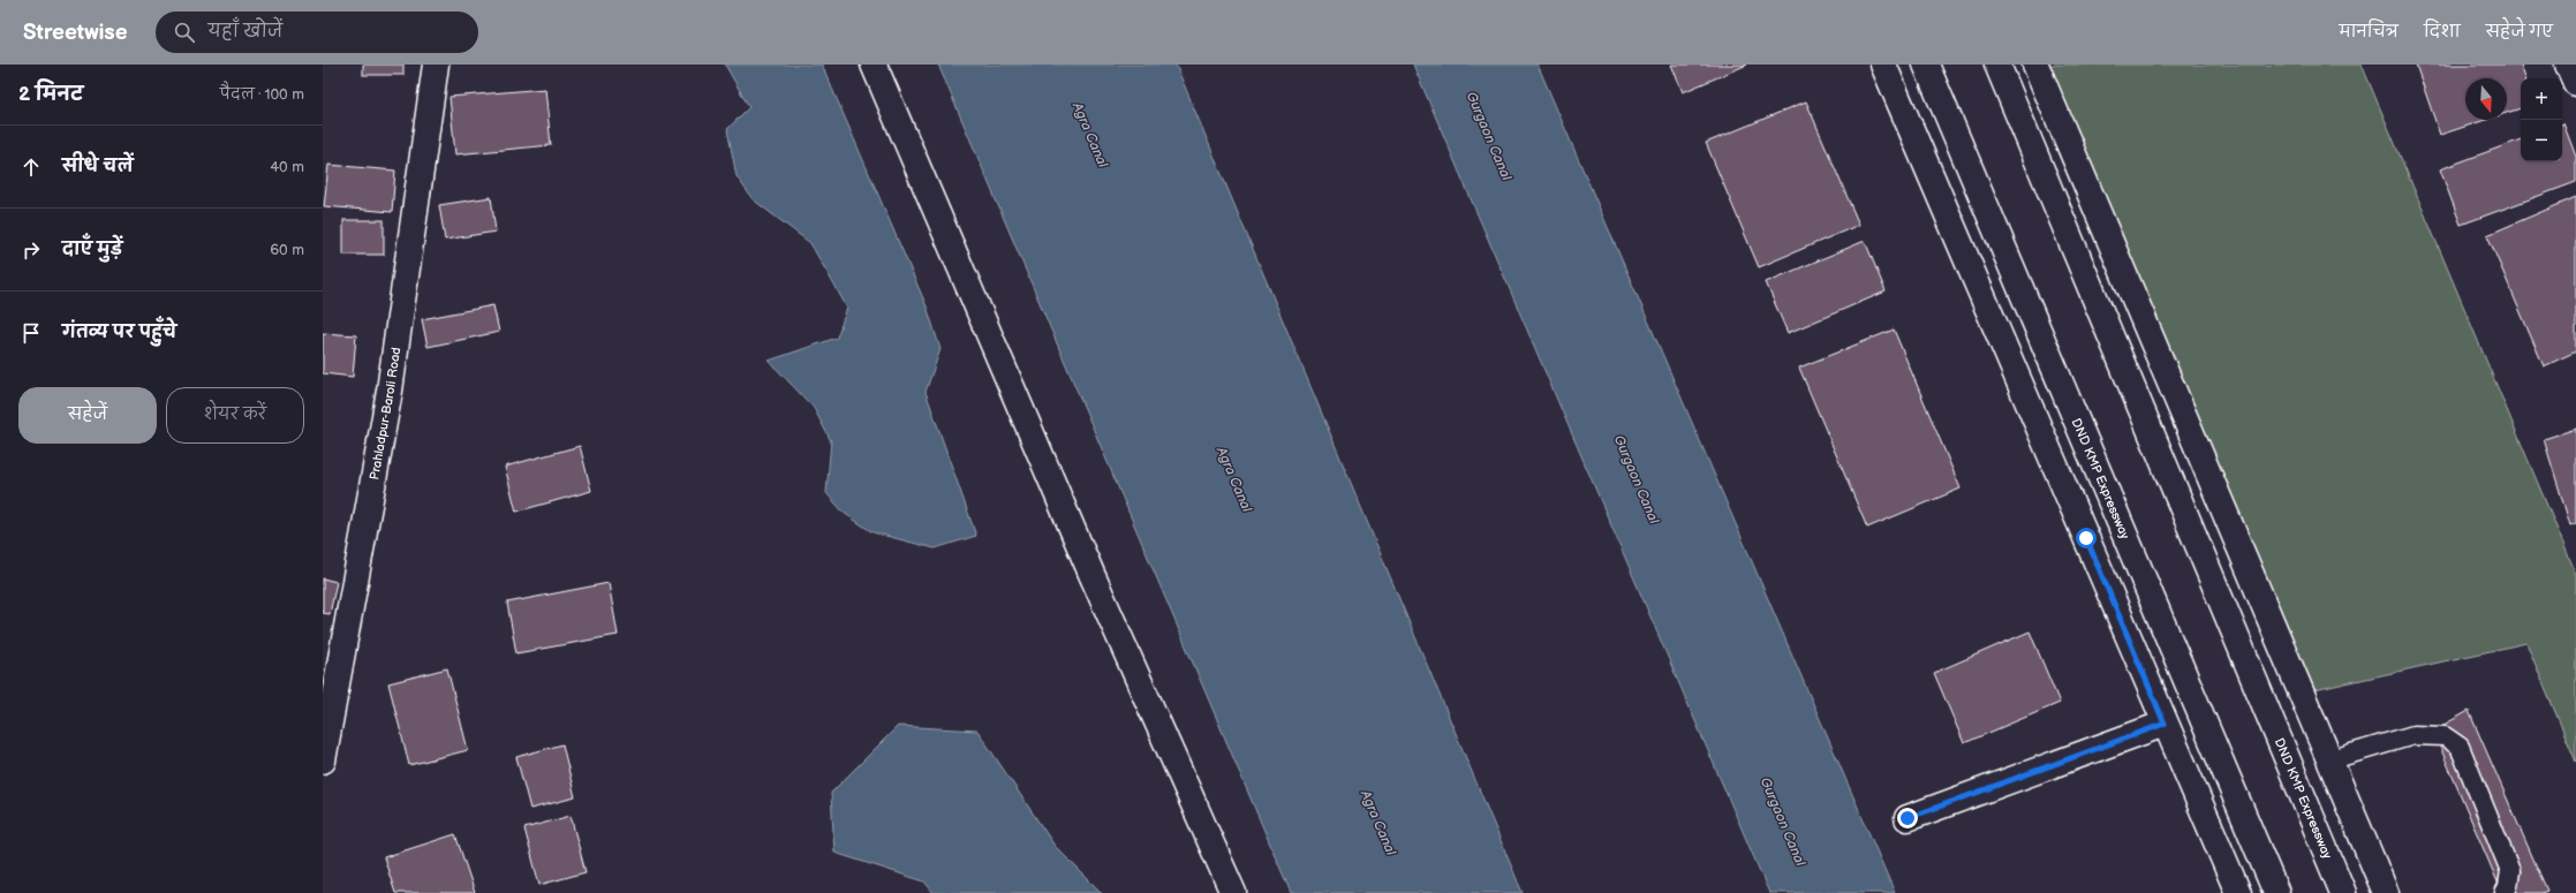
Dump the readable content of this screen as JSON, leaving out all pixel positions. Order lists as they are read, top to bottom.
{
  "streets": {
    "main road": ["Prahladpur-Baroli Road", "DND KMP Expressway"]
  },
  "water": ["Agra Canal", "Gurgaon Canal"],
  "north": "bottom",
  "page": {
    "header": "Streetwise",
    "search": "यहाँ खोजें",
    "nav": ["मानचित्र", "दिशा", "सहेजे गए"],
    "heading": ["2 मिनट", "पैदल · 100 m"],
    "map_buttons": ["+", "−"],
    "list": [
      ["सीधे चलें", "40 m"],
      ["दाएँ मुड़ें", "60 m"],
      "गंतव्य पर पहुँचे"
    ],
    "buttons": ["सहेजें", "शेयर करें"]
  }
}
